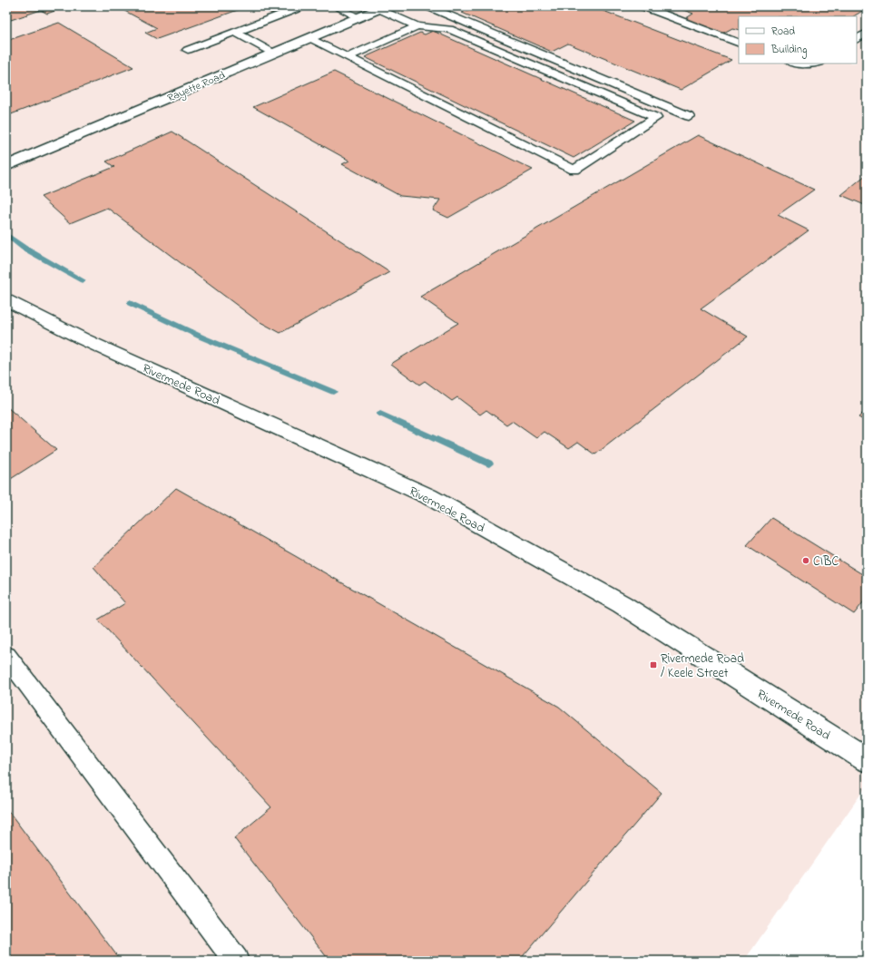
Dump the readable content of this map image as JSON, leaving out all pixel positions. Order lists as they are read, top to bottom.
{
  "streets": {
    "street": ["Rayette Road", "Rivermede Road"]
  },
  "places": {
    "other": ["CIBC"],
    "transit": ["Rivermede Road / Keele Street"]
  },
  "legend": ["Road", "Building"]
}
